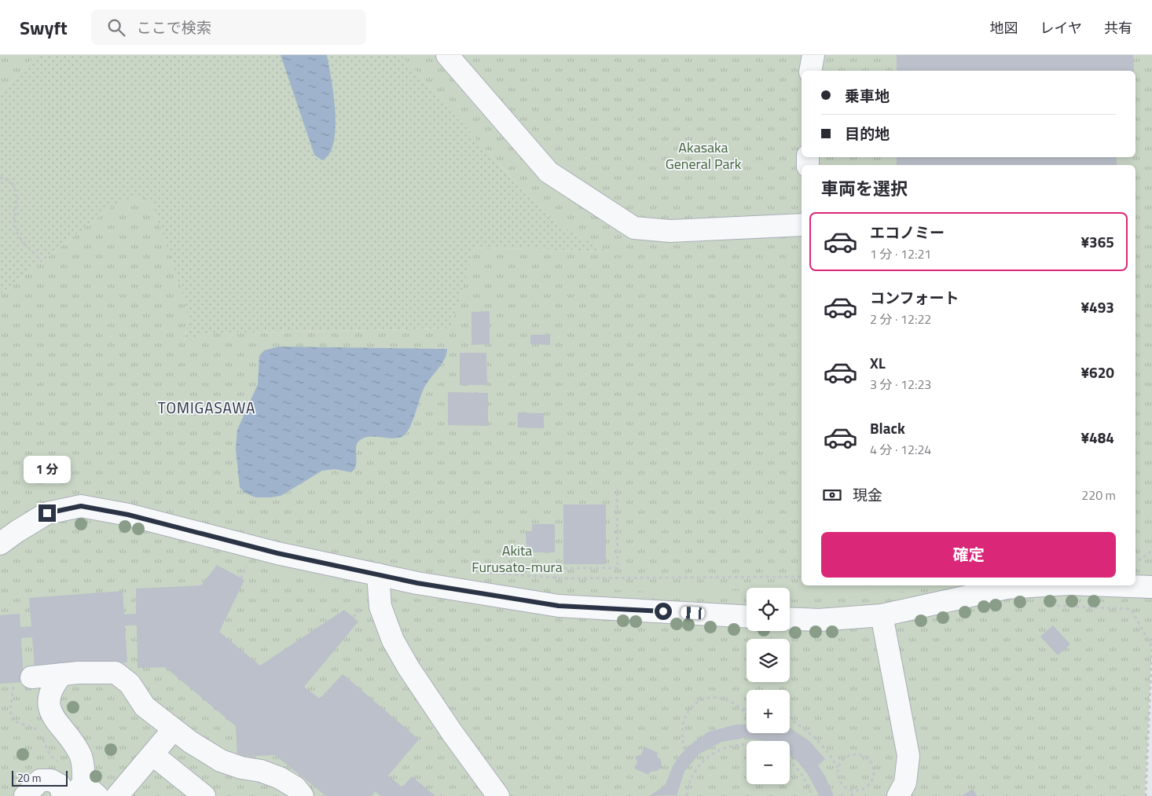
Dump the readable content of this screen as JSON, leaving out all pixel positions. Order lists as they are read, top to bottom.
{
  "districts": ["TOMIGASAWA"],
  "parks": ["Akasaka General Park", "Akita Furusato-mura"],
  "scale_bar": "20 m",
  "page": {
    "header": "Swyft",
    "search": "ここで検索",
    "nav": ["地図", "レイヤ", "共有"],
    "banner": ["乗車地", "目的地"],
    "heading": "車両を選択",
    "list": [
      {
        "name": "エコノミー",
        "note": "1 分 · 12:21",
        "value": "¥365"
      },
      {
        "name": "コンフォート",
        "note": "2 分 · 12:22",
        "value": "¥493"
      },
      {
        "name": "XL",
        "note": "3 分 · 12:23",
        "value": "¥620"
      },
      {
        "name": "Black",
        "note": "4 分 · 12:24",
        "value": "¥484"
      }
    ],
    "bubble": "1 分",
    "pay": ["現金", "220 m"],
    "buttons": "確定",
    "map_buttons": ["+", "−"],
    "scale": "20 m"
  }
}
